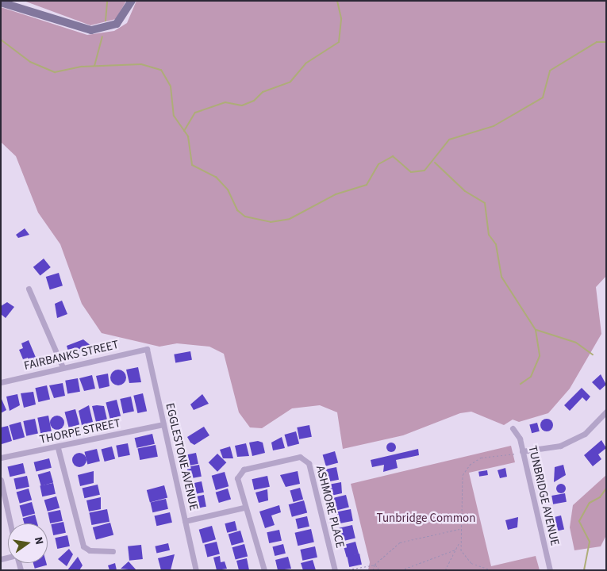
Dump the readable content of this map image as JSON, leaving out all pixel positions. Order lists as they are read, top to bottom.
{
  "streets": {
    "street": [
      "FAIRBANKS STREET",
      "THORPE STREET",
      "EGGLESTONE AVENUE",
      "TUNBRIDGE AVENUE",
      "ASHMORE PLACE"
    ]
  },
  "crossings": [
    ["FAIRBANKS STREET", "EGGLESTONE AVENUE"],
    ["THORPE STREET", "EGGLESTONE AVENUE"]
  ],
  "parks": ["Tunbridge Common"],
  "north": "right"
}
